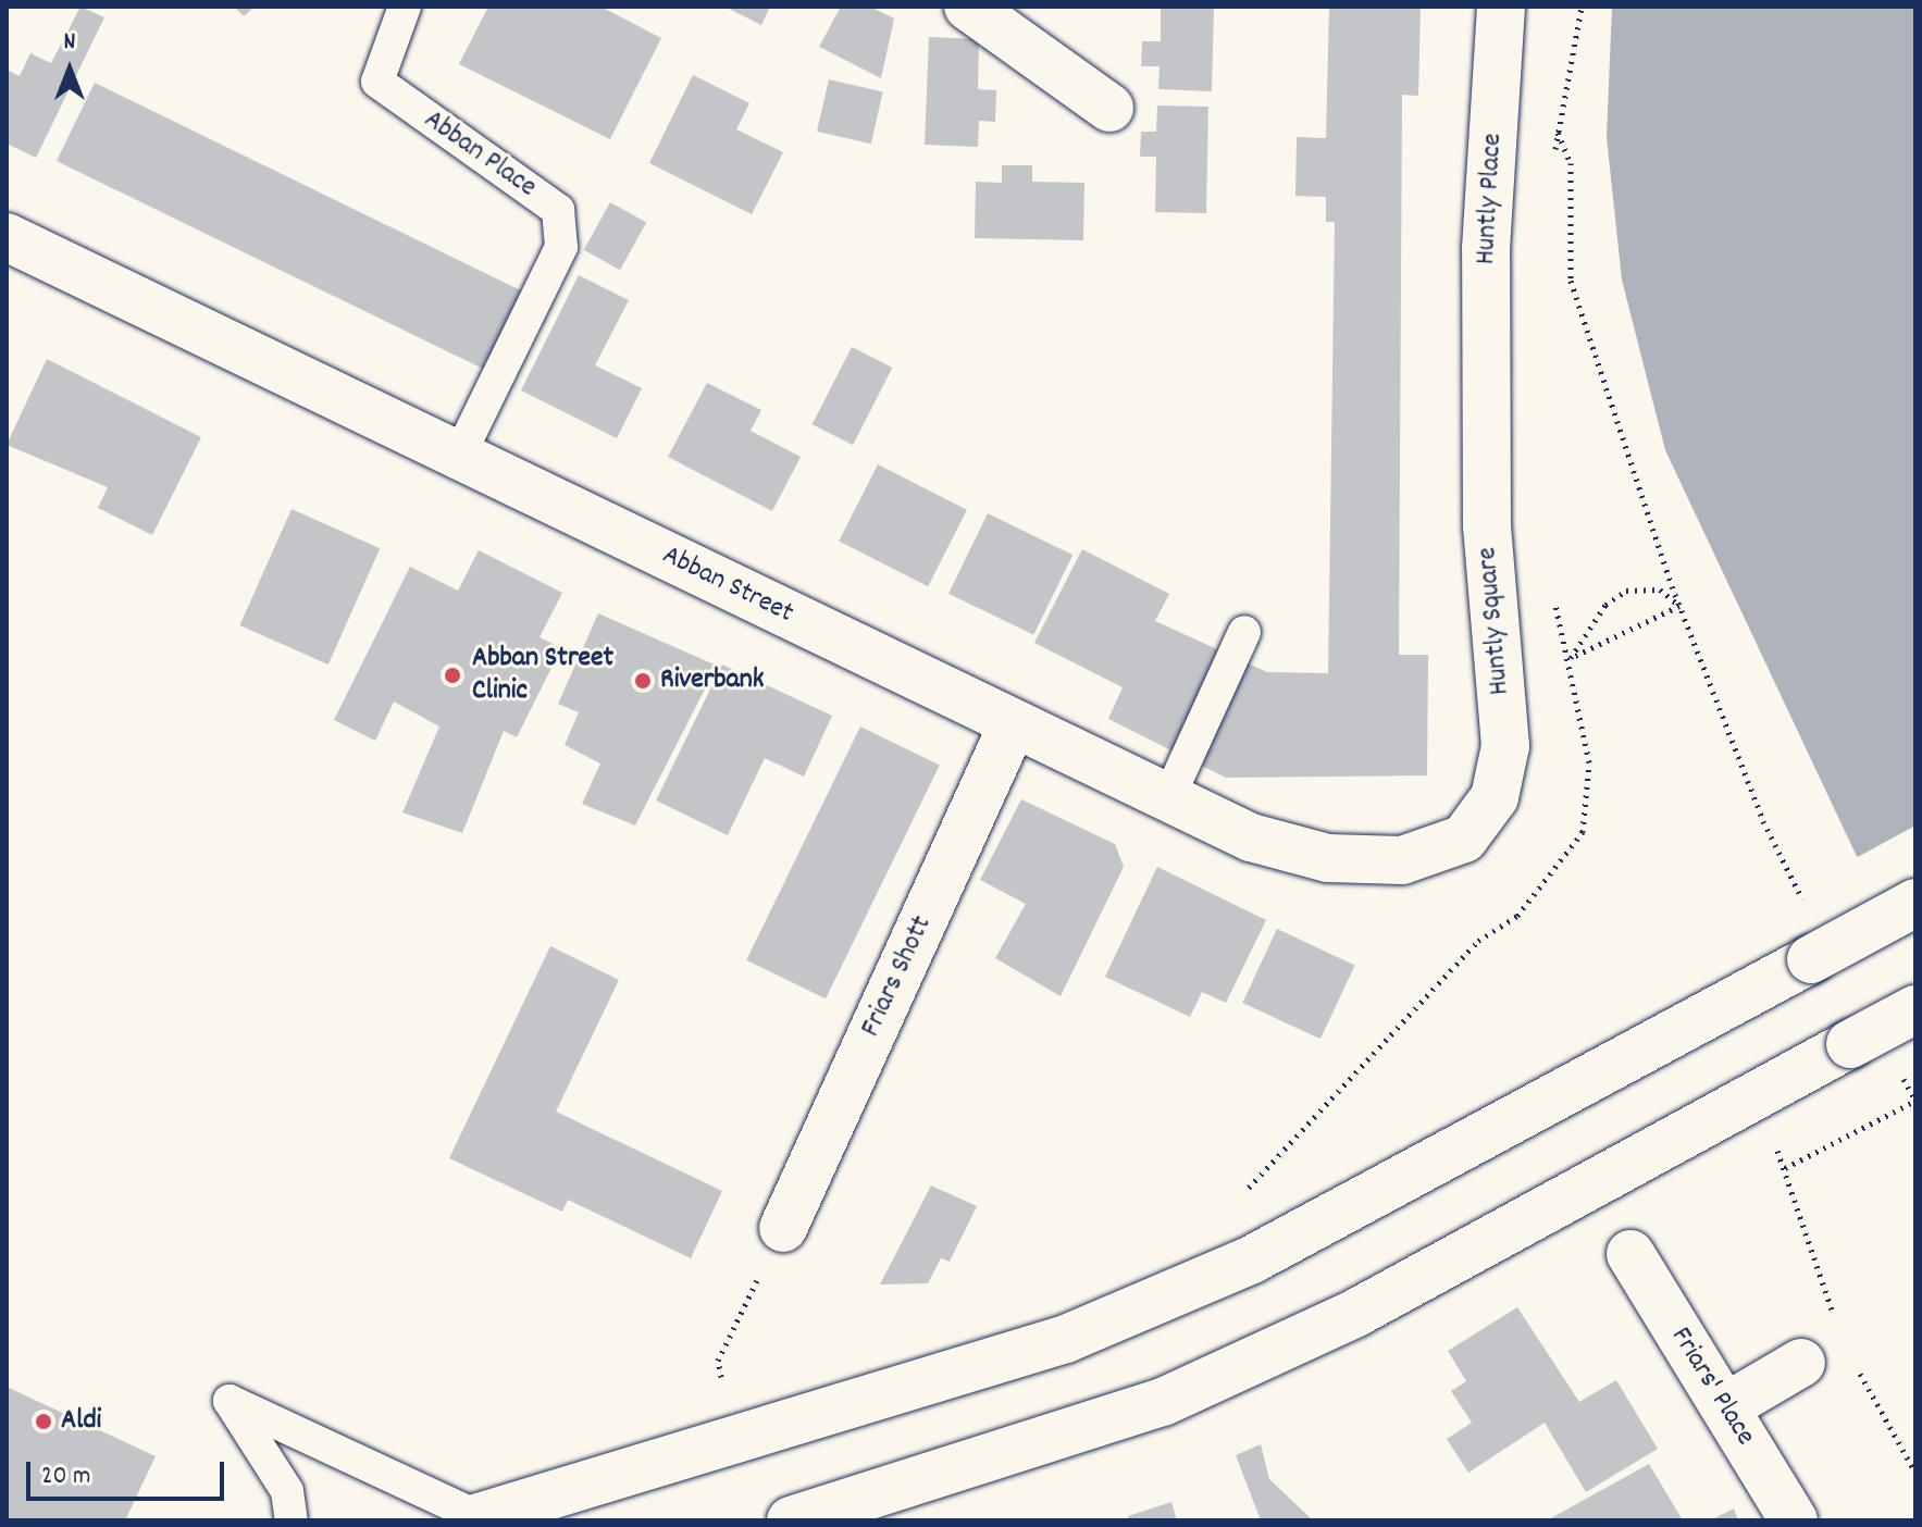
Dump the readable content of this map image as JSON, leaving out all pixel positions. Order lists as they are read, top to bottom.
{
  "streets": {
    "main road": [
      "Huntly Place",
      "Abban Street",
      "Huntly Square",
      "Friars Shott",
      "Friars' Place"
    ],
    "lane": ["Abban Place"]
  },
  "crossings": [
    ["Abban Place", "Abban Street"],
    ["Huntly Place", "Huntly Square"],
    ["Abban Street", "Huntly Square"],
    ["Abban Street", "Friars Shott"]
  ],
  "places": ["Abban Street Clinic", "Riverbank", "Aldi"],
  "scale_bar": "20 m",
  "north": "top"
}
